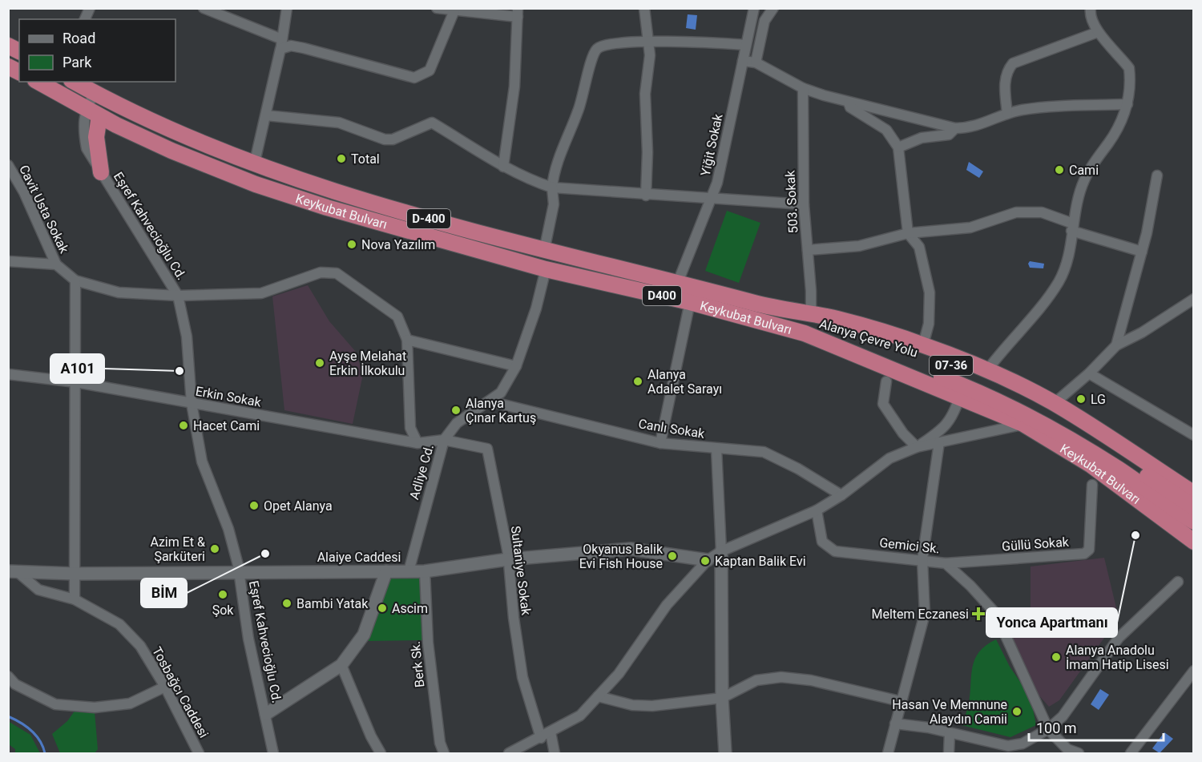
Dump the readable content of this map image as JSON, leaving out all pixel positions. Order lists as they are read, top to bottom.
{
  "streets": {
    "highway": [
      "Keykubat Bulvarı",
      "D-400",
      "D400",
      "Alanya Çevre Yolu",
      "07-36"
    ],
    "street": [
      "Yiğit Sokak",
      "503. Sokak",
      "Cavit Usta Sokak",
      "Eşref Kahvecioğlu Cd.",
      "Erkin Sokak",
      "Canlı Sokak",
      "Adliye Cd.",
      "Güllü Sokak",
      "Gemici Sk.",
      "Alaiye Caddesi",
      "Sultaniye Sokak",
      "Berk Sk.",
      "Tosbağcı Caddesi"
    ]
  },
  "crossings": [
    ["Yiğit Sokak", "Keykubat Bulvarı"],
    ["Keykubat Bulvarı", "D-400"],
    ["Keykubat Bulvarı", "Eşref Kahvecioğlu Cd."],
    ["Keykubat Bulvarı", "Alanya Çevre Yolu"],
    ["Keykubat Bulvarı", "Adliye Cd."],
    ["Eşref Kahvecioğlu Cd.", "Erkin Sokak"],
    ["Eşref Kahvecioğlu Cd.", "Alaiye Caddesi"],
    ["Erkin Sokak", "Adliye Cd."],
    ["Erkin Sokak", "Sultaniye Sokak"],
    ["Canlı Sokak", "Adliye Cd."],
    ["Adliye Cd.", "Alaiye Caddesi"],
    ["Adliye Cd.", "Sultaniye Sokak"],
    ["Güllü Sokak", "Gemici Sk."],
    ["Alaiye Caddesi", "Sultaniye Sokak"],
    ["Alaiye Caddesi", "Berk Sk."],
    ["Alaiye Caddesi", "Tosbağcı Caddesi"]
  ],
  "places": {
    "other": [
      "Total",
      "Cami",
      "Nova Yazılım",
      "Ayşe Melahat Erkin İlkokulu",
      "A101",
      "Alanya Adalet Sarayı",
      "LG",
      "Alanya Çınar Kartuş",
      "Hacet Cami",
      "Opet Alanya",
      "Yonca Apartmanı",
      "Azim Et & Şarküteri",
      "BİM",
      "Okyanus Balik Evi Fish House",
      "Kaptan Balik Evi",
      "Şok",
      "Bambi Yatak",
      "Ascim",
      "Alanya Anadolu İmam Hatip Lisesi",
      "Hasan Ve Memnune Alaydın Camii"
    ],
    "health": ["Meltem Eczanesi"]
  },
  "legend": ["Road", "Park"],
  "scale_bar": "100 m"
}
